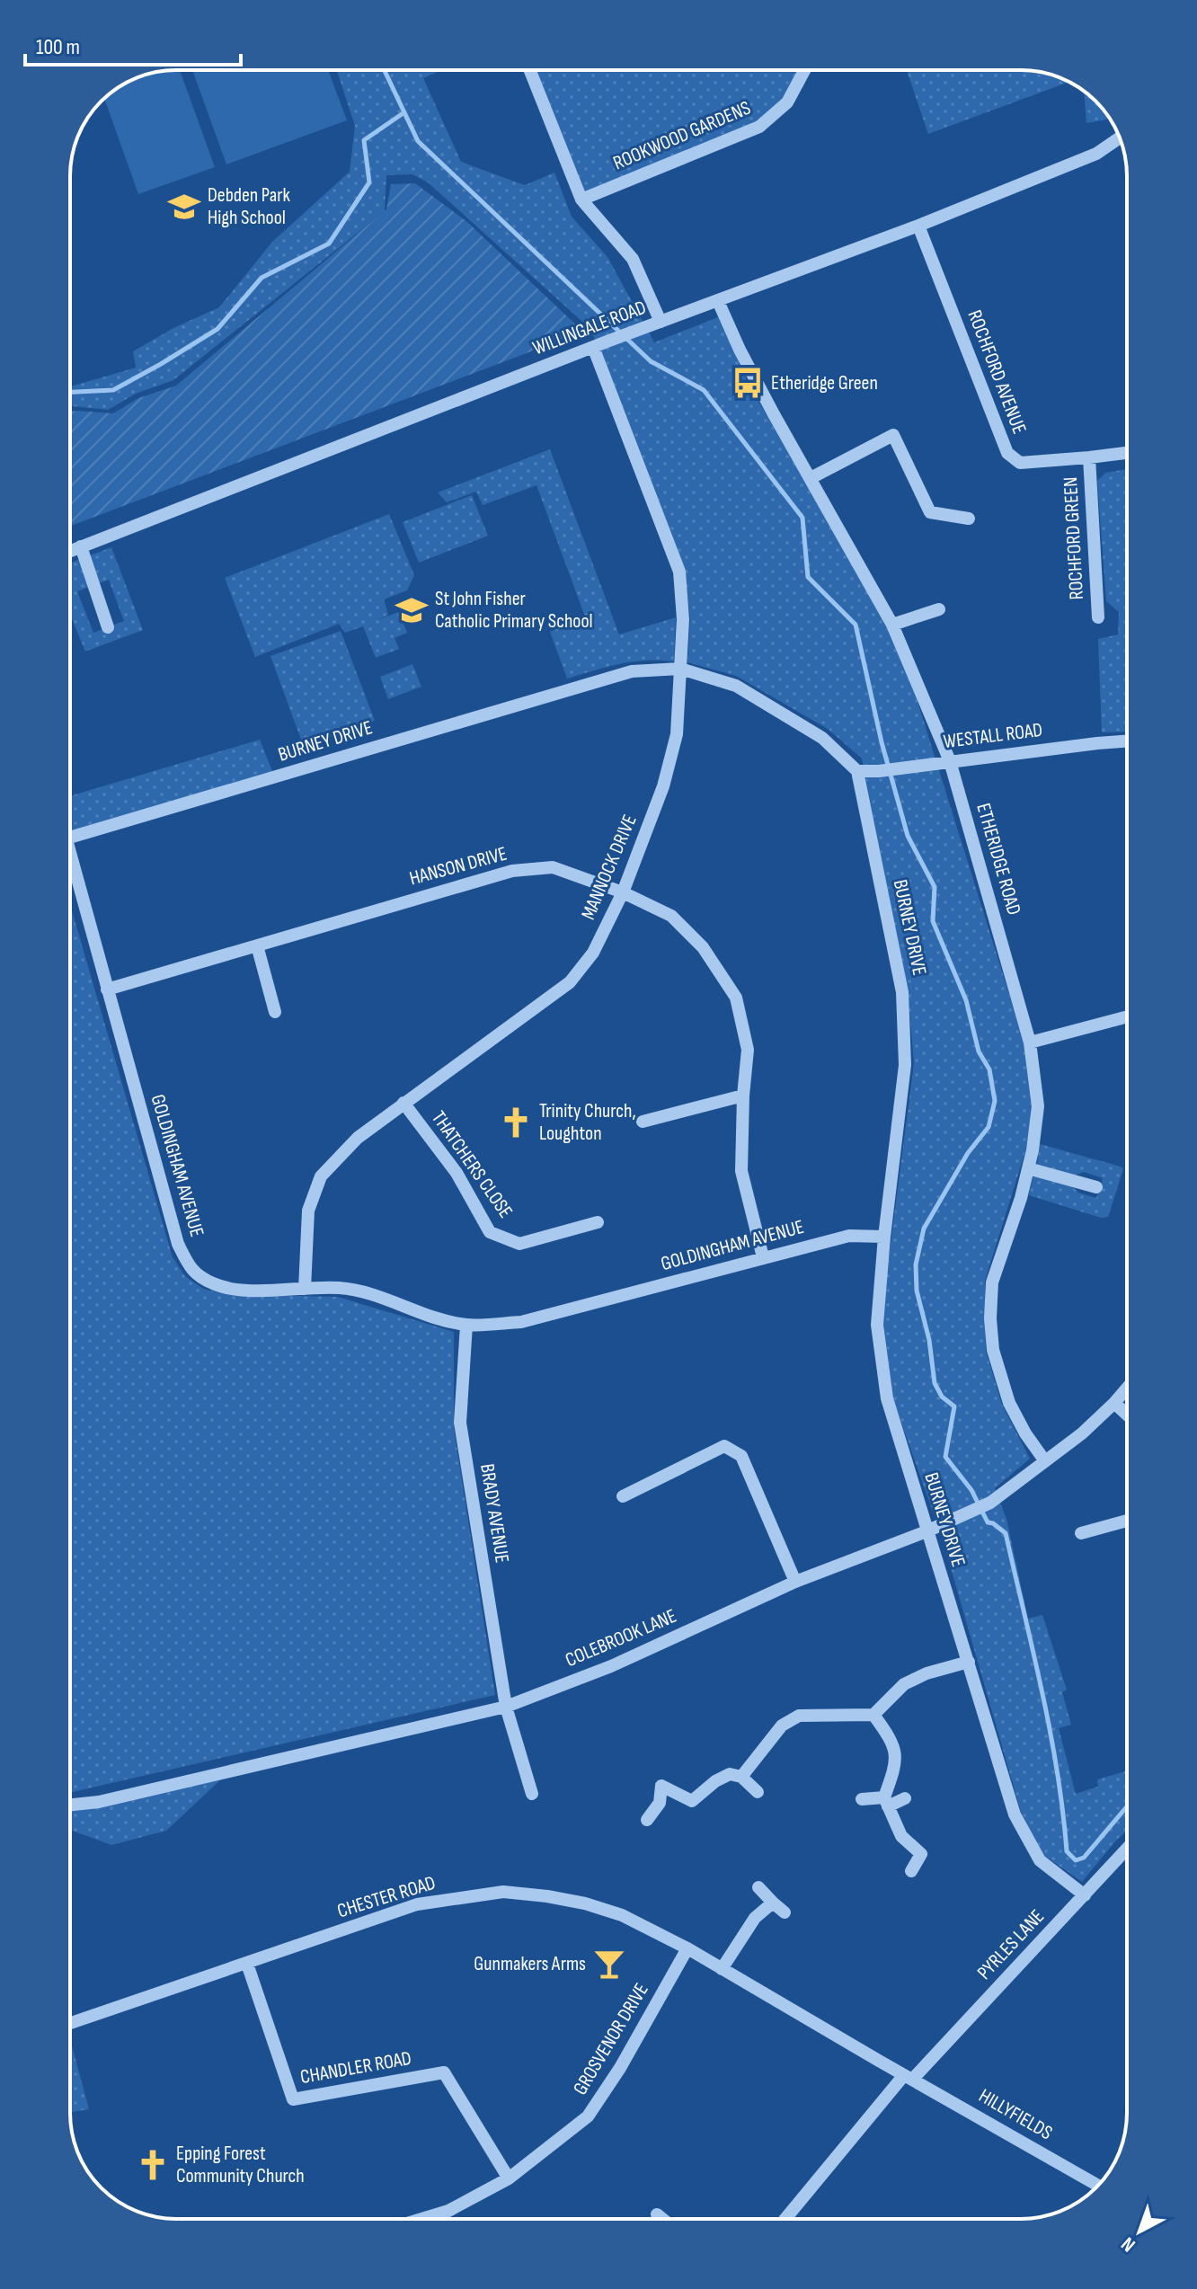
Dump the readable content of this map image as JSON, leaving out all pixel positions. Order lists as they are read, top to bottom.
{
  "streets": {
    "street": [
      "ROOKWOOD GARDENS",
      "WILLINGALE ROAD",
      "ROCHFORD AVENUE",
      "ROCHFORD GREEN",
      "WESTALL ROAD",
      "BURNEY DRIVE",
      "ETHERIDGE ROAD",
      "HANSON DRIVE",
      "MANNOCK DRIVE",
      "THATCHERS CLOSE",
      "GOLDINGHAM AVENUE",
      "BRADY AVENUE",
      "COLEBROOK LANE",
      "CHESTER ROAD",
      "PYRLES LANE",
      "GROSVENOR DRIVE",
      "CHANDLER ROAD",
      "HILLYFIELDS"
    ]
  },
  "crossings": [
    ["WILLINGALE ROAD", "ROCHFORD AVENUE"],
    ["WILLINGALE ROAD", "ETHERIDGE ROAD"],
    ["WILLINGALE ROAD", "MANNOCK DRIVE"],
    ["ROCHFORD AVENUE", "ROCHFORD GREEN"],
    ["WESTALL ROAD", "BURNEY DRIVE"],
    ["WESTALL ROAD", "ETHERIDGE ROAD"],
    ["BURNEY DRIVE", "MANNOCK DRIVE"],
    ["BURNEY DRIVE", "GOLDINGHAM AVENUE"],
    ["BURNEY DRIVE", "COLEBROOK LANE"],
    ["BURNEY DRIVE", "PYRLES LANE"],
    ["ETHERIDGE ROAD", "COLEBROOK LANE"],
    ["HANSON DRIVE", "MANNOCK DRIVE"],
    ["HANSON DRIVE", "GOLDINGHAM AVENUE"],
    ["MANNOCK DRIVE", "THATCHERS CLOSE"],
    ["MANNOCK DRIVE", "GOLDINGHAM AVENUE"],
    ["GOLDINGHAM AVENUE", "BRADY AVENUE"],
    ["BRADY AVENUE", "COLEBROOK LANE"],
    ["CHESTER ROAD", "PYRLES LANE"],
    ["CHESTER ROAD", "GROSVENOR DRIVE"],
    ["CHESTER ROAD", "CHANDLER ROAD"],
    ["CHESTER ROAD", "HILLYFIELDS"],
    ["PYRLES LANE", "HILLYFIELDS"],
    ["GROSVENOR DRIVE", "CHANDLER ROAD"]
  ],
  "places": {
    "school or university": ["Debden Park High School", "St John Fisher Catholic Primary School"],
    "bus stop": ["Etheridge Green"],
    "church": ["Trinity Church, Loughton", "Epping Forest Community Church"],
    "bar": ["Gunmakers Arms"]
  },
  "scale_bar": "100 m",
  "north": "bottom left"
}
